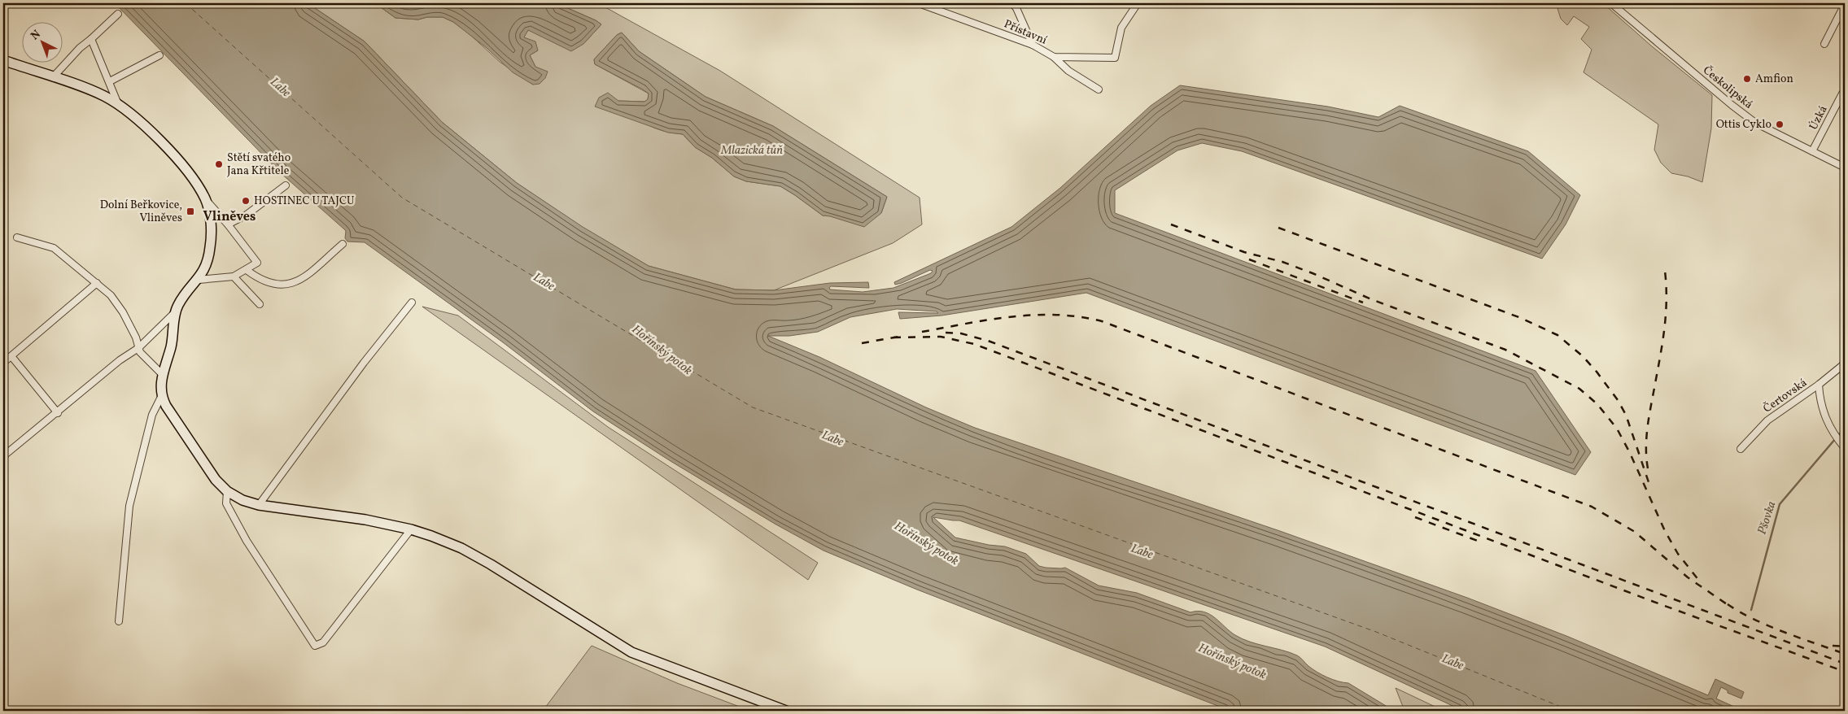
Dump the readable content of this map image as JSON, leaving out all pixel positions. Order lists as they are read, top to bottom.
{
  "streets": {
    "street": [
      "Přístavní",
      "Českolipská",
      "Úzká",
      "Čertovská"
    ]
  },
  "crossings": [
    ["Českolipská", "Úzká"]
  ],
  "districts": ["Vliněves"],
  "water": [
    "Labe",
    "Mlazická tůň",
    "Hořínský potok",
    "Pšovka"
  ],
  "places": {
    "other": [
      "Amfion",
      "Ottis Cyklo",
      "Stětí svatého Jana Křtitele",
      "HOSTINEC U TAJCU"
    ],
    "transit": ["Dolní Beřkovice, Vliněves"]
  },
  "north": "top left"
}
